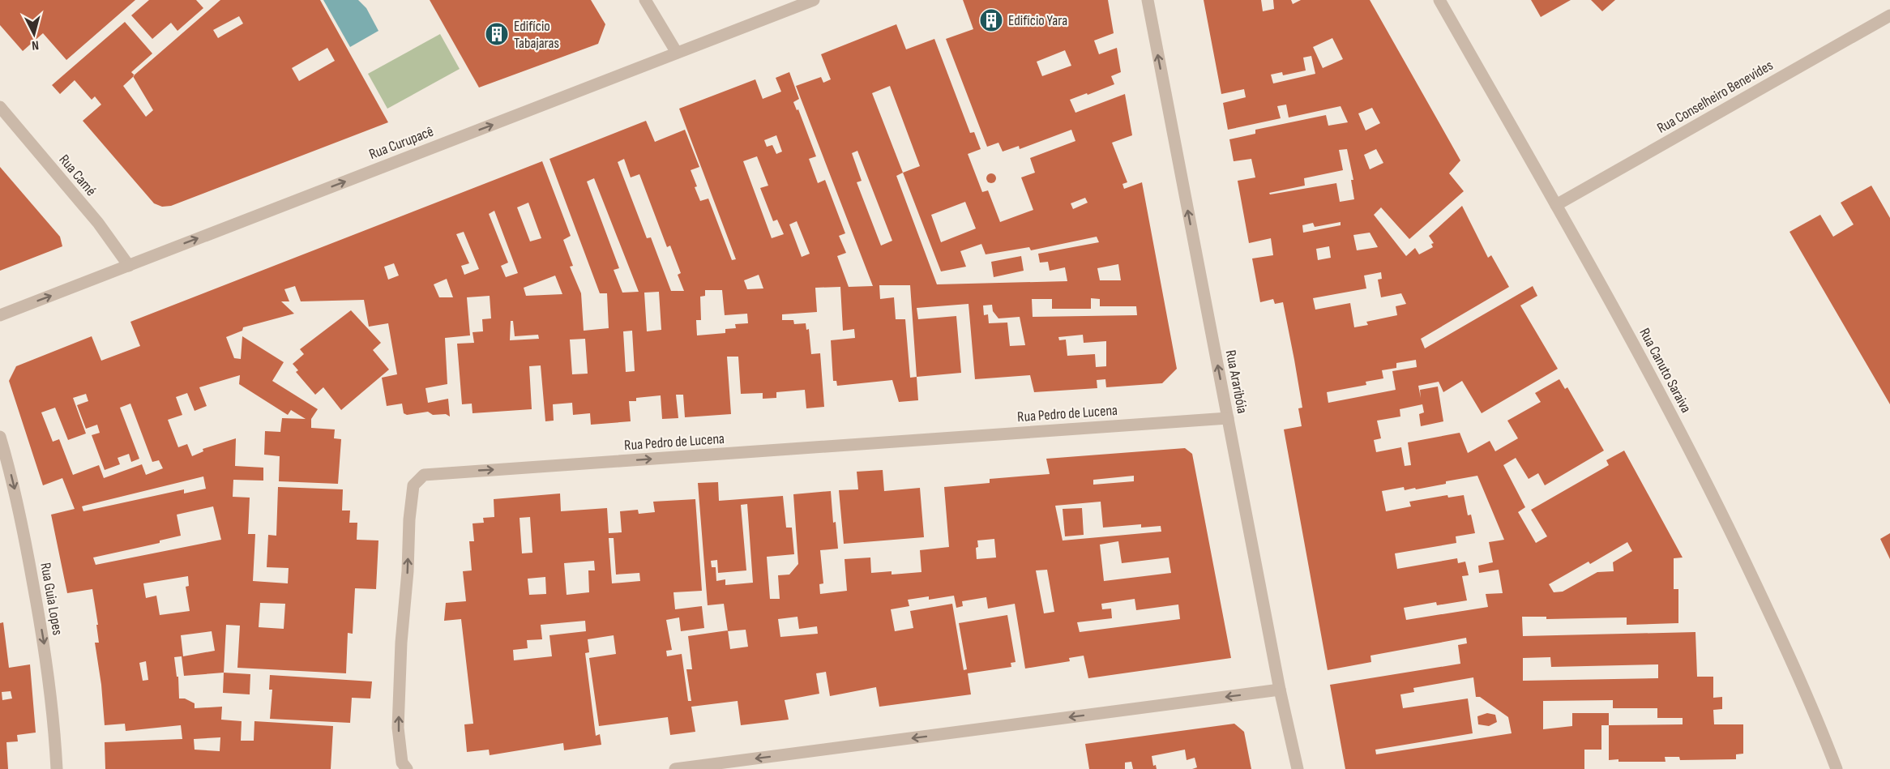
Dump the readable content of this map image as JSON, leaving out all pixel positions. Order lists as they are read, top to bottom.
{
  "streets": {
    "street": [
      "Rua Conselheiro Benevides",
      "Rua Curupacê",
      "Rua Camé",
      "Rua Canuto Saraiva",
      "Rua Araribóia",
      "Rua Pedro de Lucena",
      "Rua Guia Lopes"
    ]
  },
  "crossings": [
    ["Rua Conselheiro Benevides", "Rua Canuto Saraiva"],
    ["Rua Curupacê", "Rua Camé"],
    ["Rua Araribóia", "Rua Pedro de Lucena"]
  ],
  "one_way": [
    "Rua Curupacê",
    "Rua Araribóia",
    "Rua Pedro de Lucena",
    "Rua Guia Lopes"
  ],
  "places": {
    "building": ["Edifício Yara", "Edifício Tabajaras"]
  },
  "north": "bottom"
}
